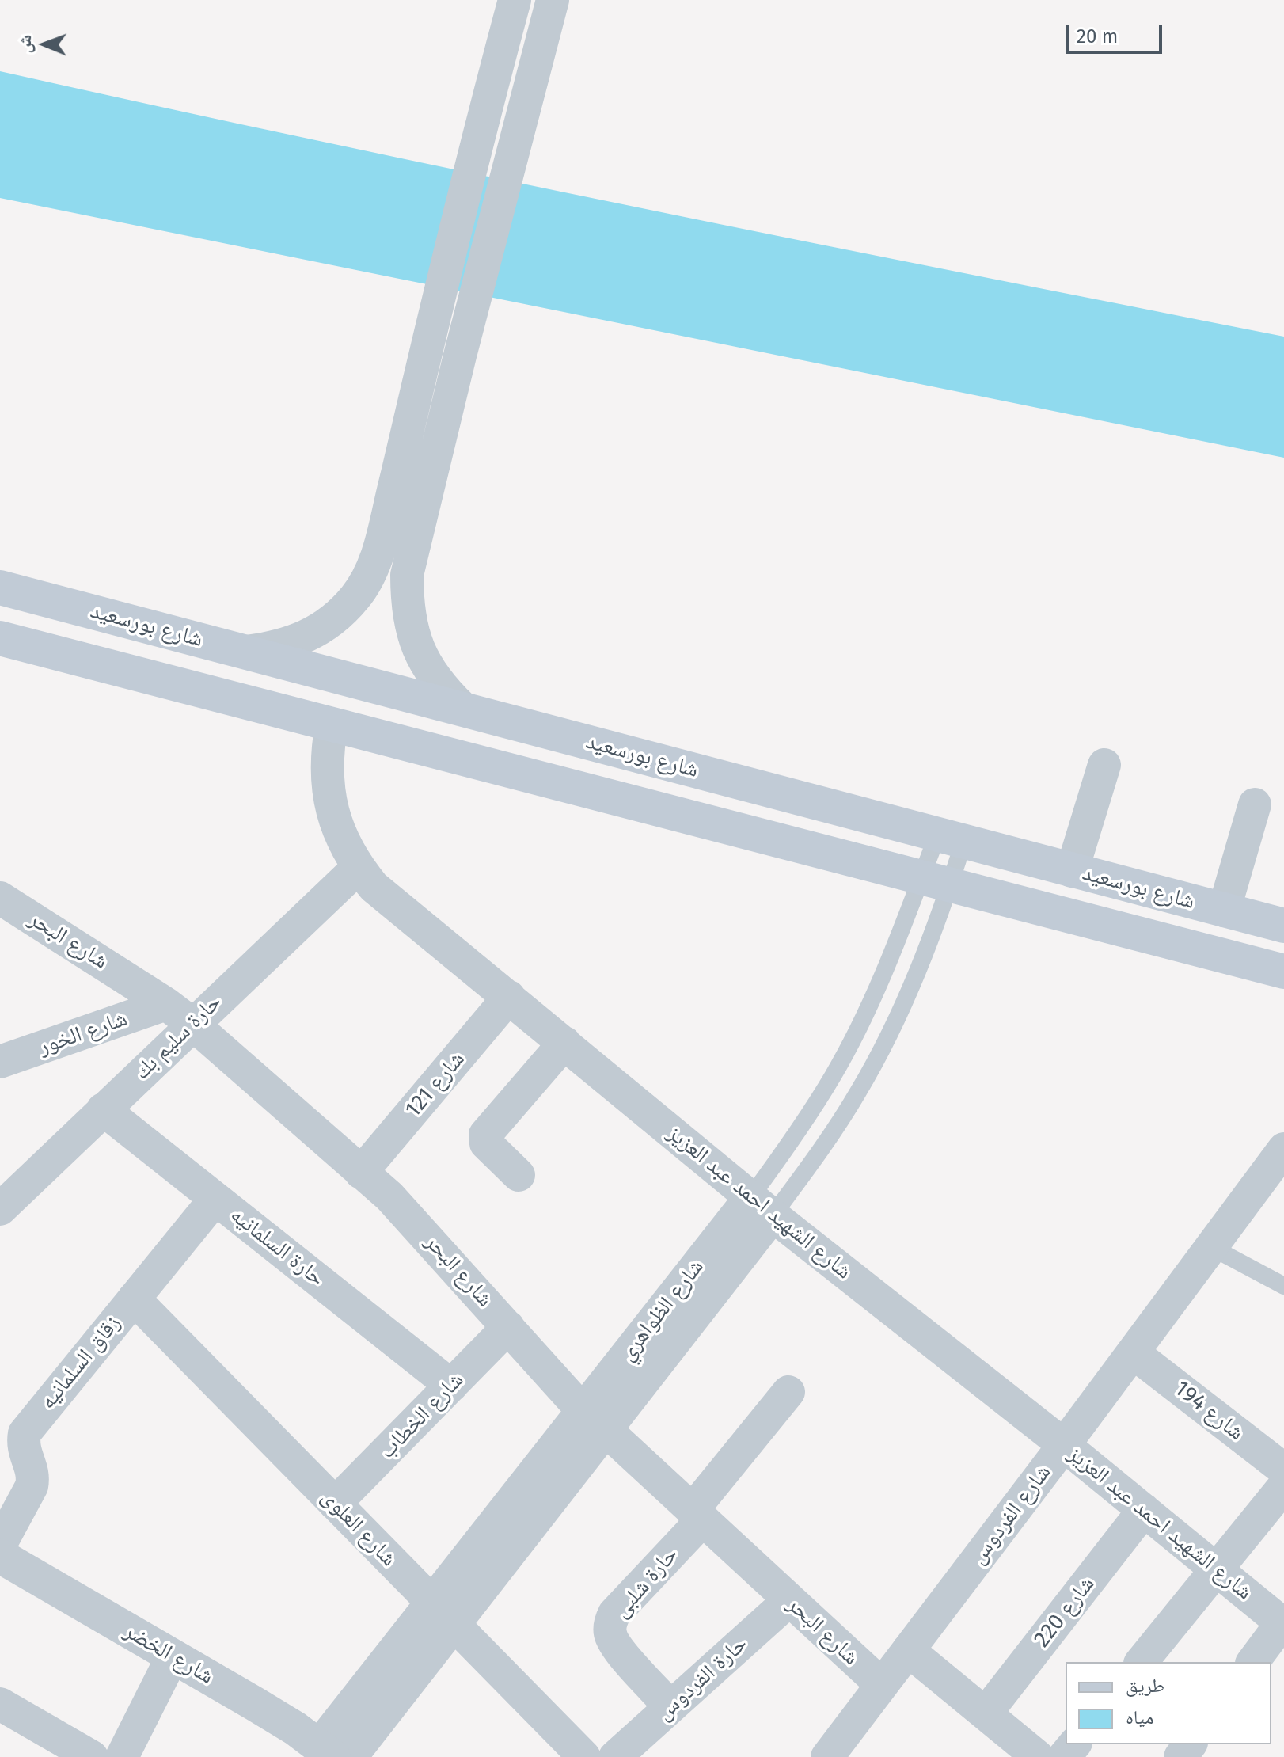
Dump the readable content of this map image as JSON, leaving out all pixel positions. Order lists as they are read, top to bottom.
{
  "streets": {
    "main road": ["شارع بورسعيد"],
    "street": [
      "شارع البحر",
      "شارع الخور",
      "حارة سليم بك",
      "شارع 121",
      "شارع الشهيد احمد عبد العزيز",
      "حارة السلمانيه",
      "شارع الظواهري",
      "زقاق السلمانيه",
      "شارع 194",
      "شارع الخطاب",
      "شارع الفردوس",
      "شارع العلوى",
      "حارة شلبى",
      "شارع 220",
      "شارع الخضر",
      "حارة الفردوس"
    ]
  },
  "crossings": [
    ["شارع بورسعيد", "شارع الشهيد احمد عبد العزيز"],
    ["شارع بورسعيد", "شارع الظواهري"],
    ["شارع البحر", "شارع الخور"],
    ["شارع البحر", "حارة سليم بك"],
    ["شارع البحر", "شارع 121"],
    ["شارع البحر", "شارع الظواهري"],
    ["شارع البحر", "شارع الخطاب"],
    ["شارع البحر", "شارع الفردوس"],
    ["شارع البحر", "حارة شلبى"],
    ["شارع البحر", "حارة الفردوس"],
    ["حارة سليم بك", "شارع الشهيد احمد عبد العزيز"],
    ["حارة سليم بك", "حارة السلمانيه"],
    ["شارع 121", "شارع الشهيد احمد عبد العزيز"],
    ["شارع الشهيد احمد عبد العزيز", "شارع الظواهري"],
    ["شارع الشهيد احمد عبد العزيز", "شارع الفردوس"],
    ["شارع الشهيد احمد عبد العزيز", "شارع 220"],
    ["حارة السلمانيه", "زقاق السلمانيه"],
    ["حارة السلمانيه", "شارع الخطاب"],
    ["شارع الظواهري", "شارع العلوى"],
    ["شارع الظواهري", "شارع الخضر"],
    ["زقاق السلمانيه", "شارع العلوى"],
    ["شارع 194", "شارع الفردوس"],
    ["شارع الخطاب", "شارع العلوى"],
    ["حارة شلبى", "حارة الفردوس"]
  ],
  "legend": ["طريق", "مياه"],
  "scale_bar": "20 m",
  "north": "left"
}
